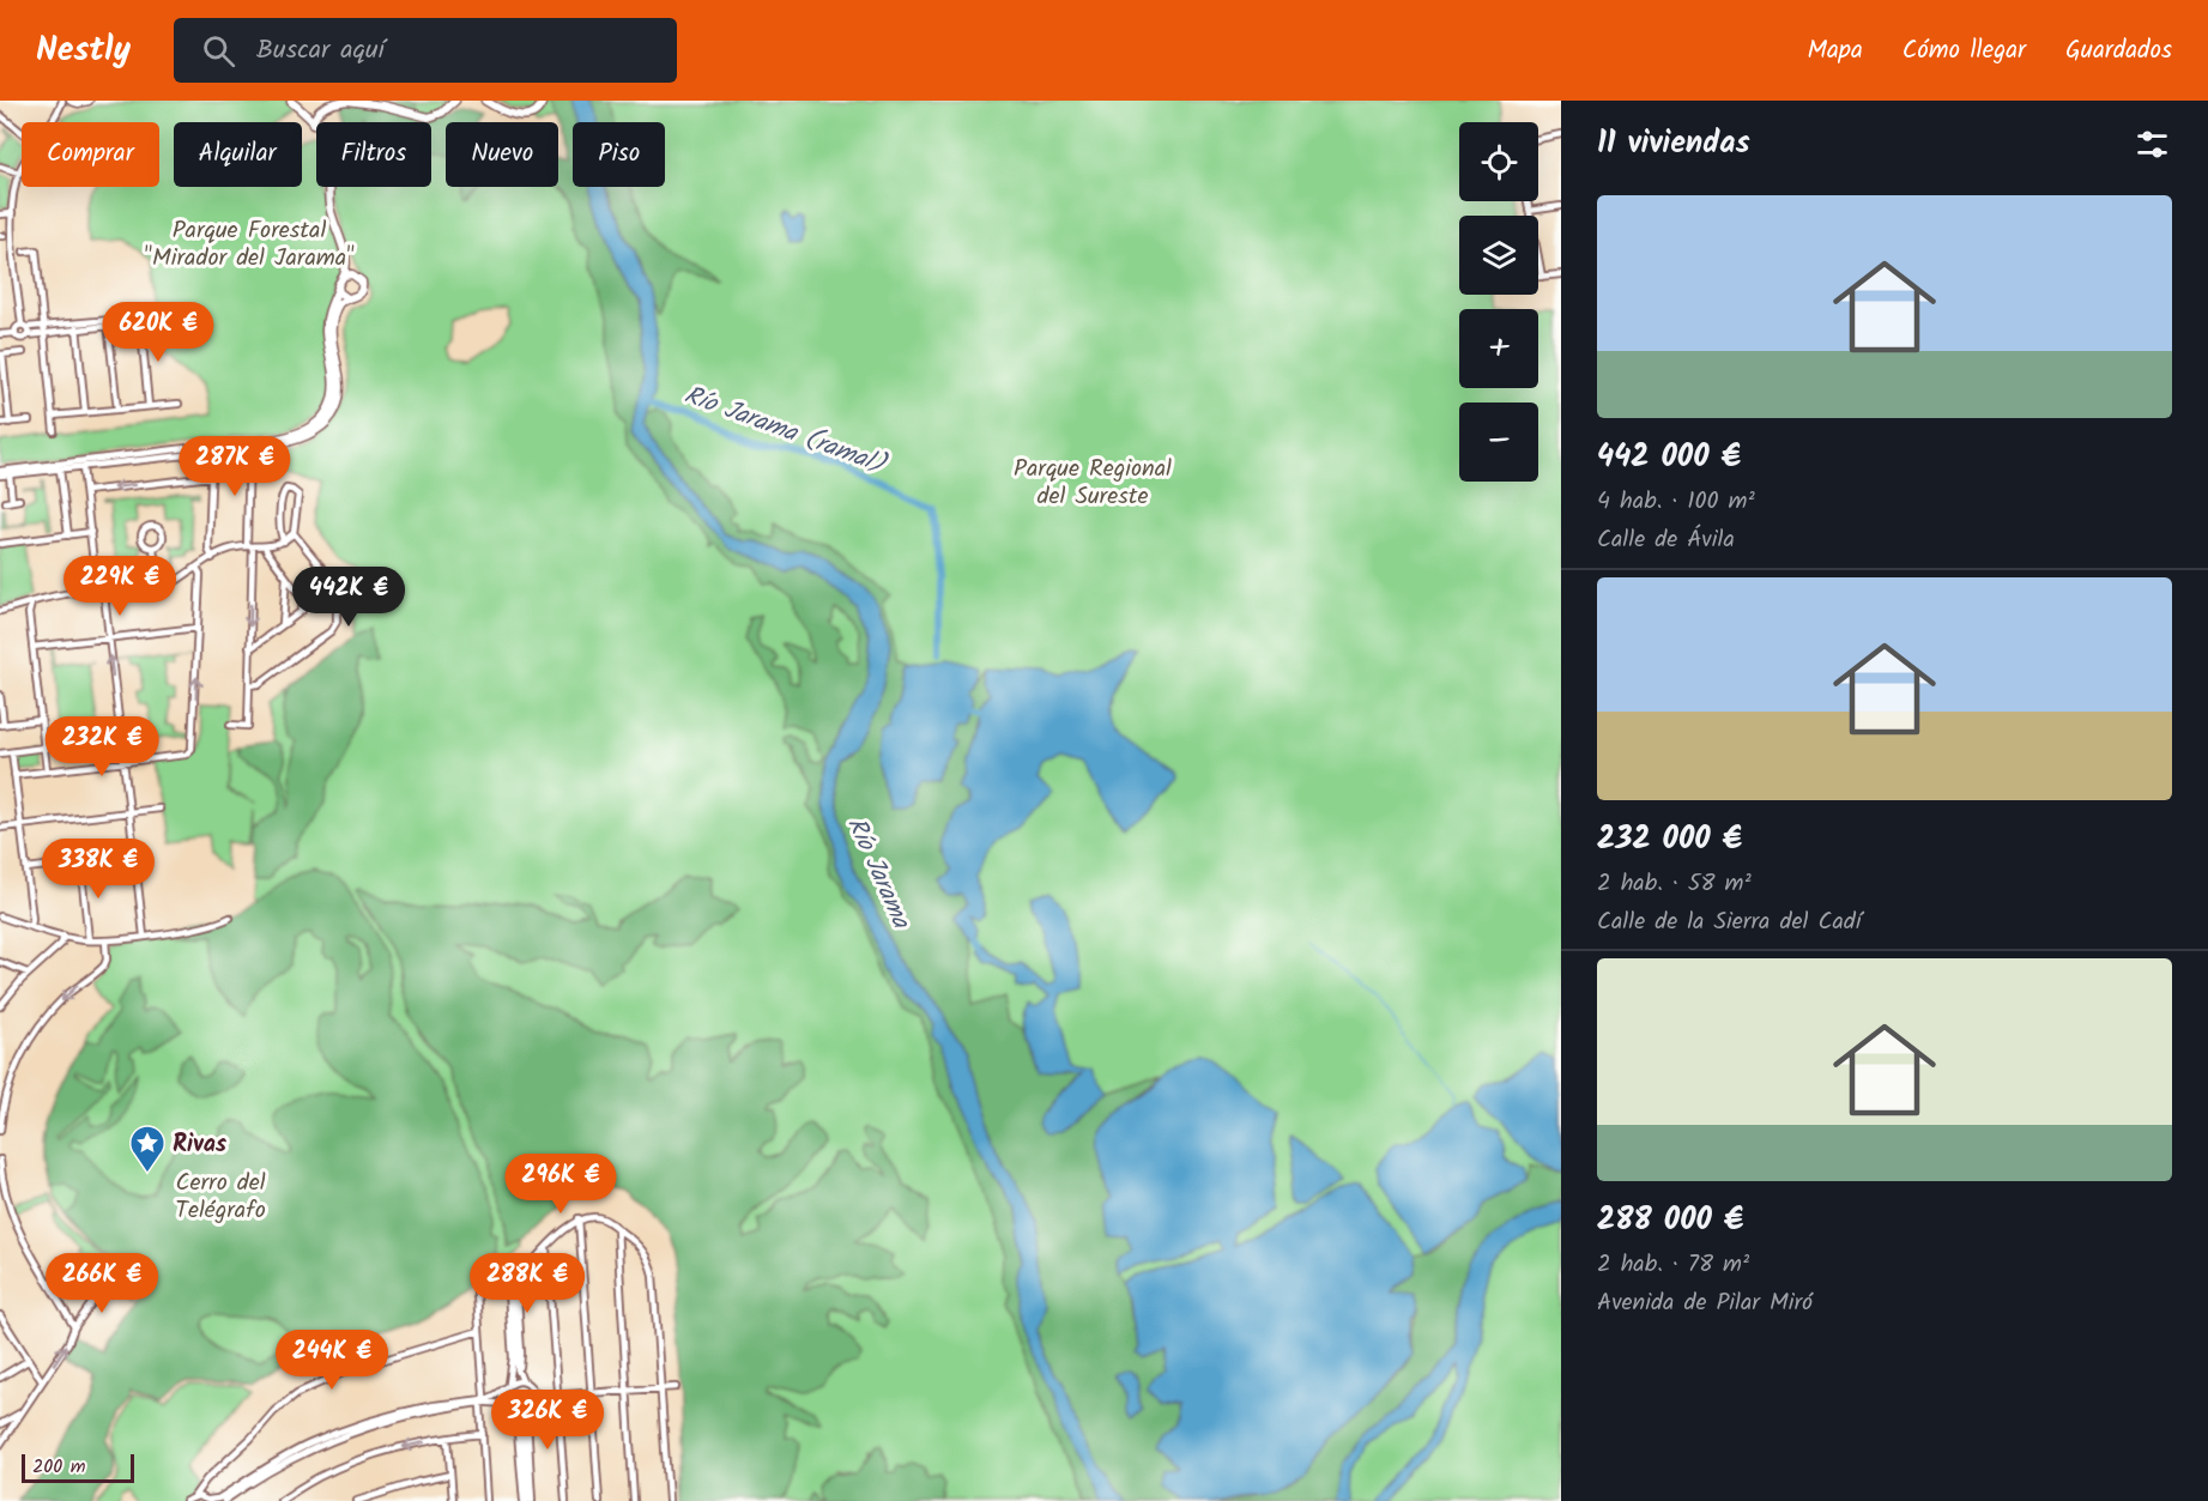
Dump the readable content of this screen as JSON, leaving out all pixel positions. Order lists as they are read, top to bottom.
{
  "water": ["Río Jarama (ramal)", "Río Jarama"],
  "parks": ["Parque Forestal \"Mirador del Jarama\"", "Parque Regional del Sureste", "Cerro del Telégrafo"],
  "places": {
    "place": ["Rivas"]
  },
  "scale_bar": "200 m",
  "page": {
    "header": "Nestly",
    "search": "Buscar aquí",
    "nav": ["Mapa", "Cómo llegar", "Guardados"],
    "heading": "11 viviendas",
    "map_buttons": ["+", "−"],
    "chip": [
      "Comprar",
      "Alquilar",
      "Filtros",
      "Nuevo",
      "Piso"
    ],
    "list": [
      {
        "name": "442 000 €",
        "note": "4 hab. · 100 m² · Calle de Ávila"
      },
      {
        "name": "232 000 €",
        "note": "2 hab. · 58 m² · Calle de la Sierra del Cadí"
      },
      {
        "name": "288 000 €",
        "note": "2 hab. · 78 m² · Avenida de Pilar Miró"
      }
    ],
    "price": [
      "620K €",
      "287K €",
      "229K €",
      "442K €",
      "232K €",
      "338K €",
      "296K €",
      "266K €",
      "288K €",
      "244K €",
      "326K €"
    ],
    "scale": "200 m"
  }
}
